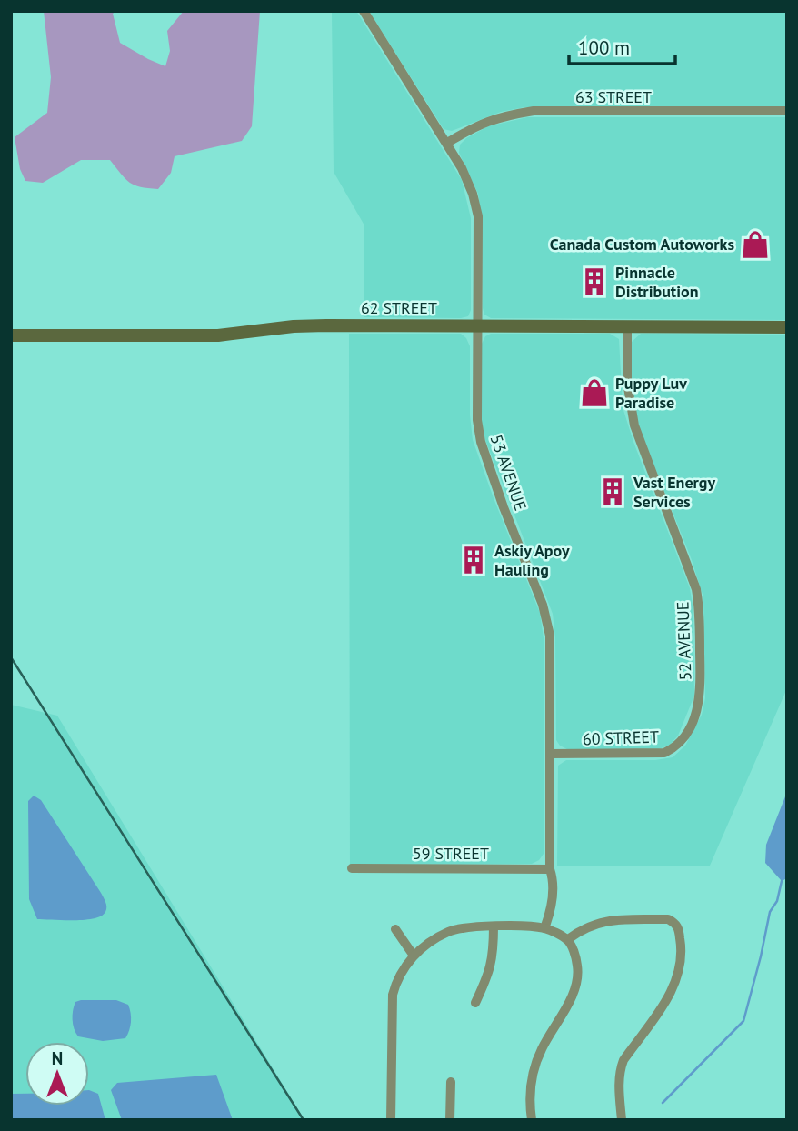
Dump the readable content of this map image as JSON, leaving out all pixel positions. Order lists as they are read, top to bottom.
{
  "streets": {
    "main road": ["62 STREET"],
    "street": [
      "63 STREET",
      "53 AVENUE",
      "52 AVENUE",
      "60 STREET",
      "59 STREET"
    ]
  },
  "crossings": [
    ["63 STREET", "53 AVENUE"],
    ["62 STREET", "53 AVENUE"],
    ["62 STREET", "52 AVENUE"],
    ["53 AVENUE", "60 STREET"],
    ["53 AVENUE", "59 STREET"],
    ["52 AVENUE", "60 STREET"]
  ],
  "places": {
    "shop": ["Canada Custom Autoworks", "Puppy Luv Paradise"],
    "building": ["Pinnacle Distribution", "Vast Energy Services", "Askiy Apoy Hauling"]
  },
  "scale_bar": "100 m",
  "north": "top"
}
